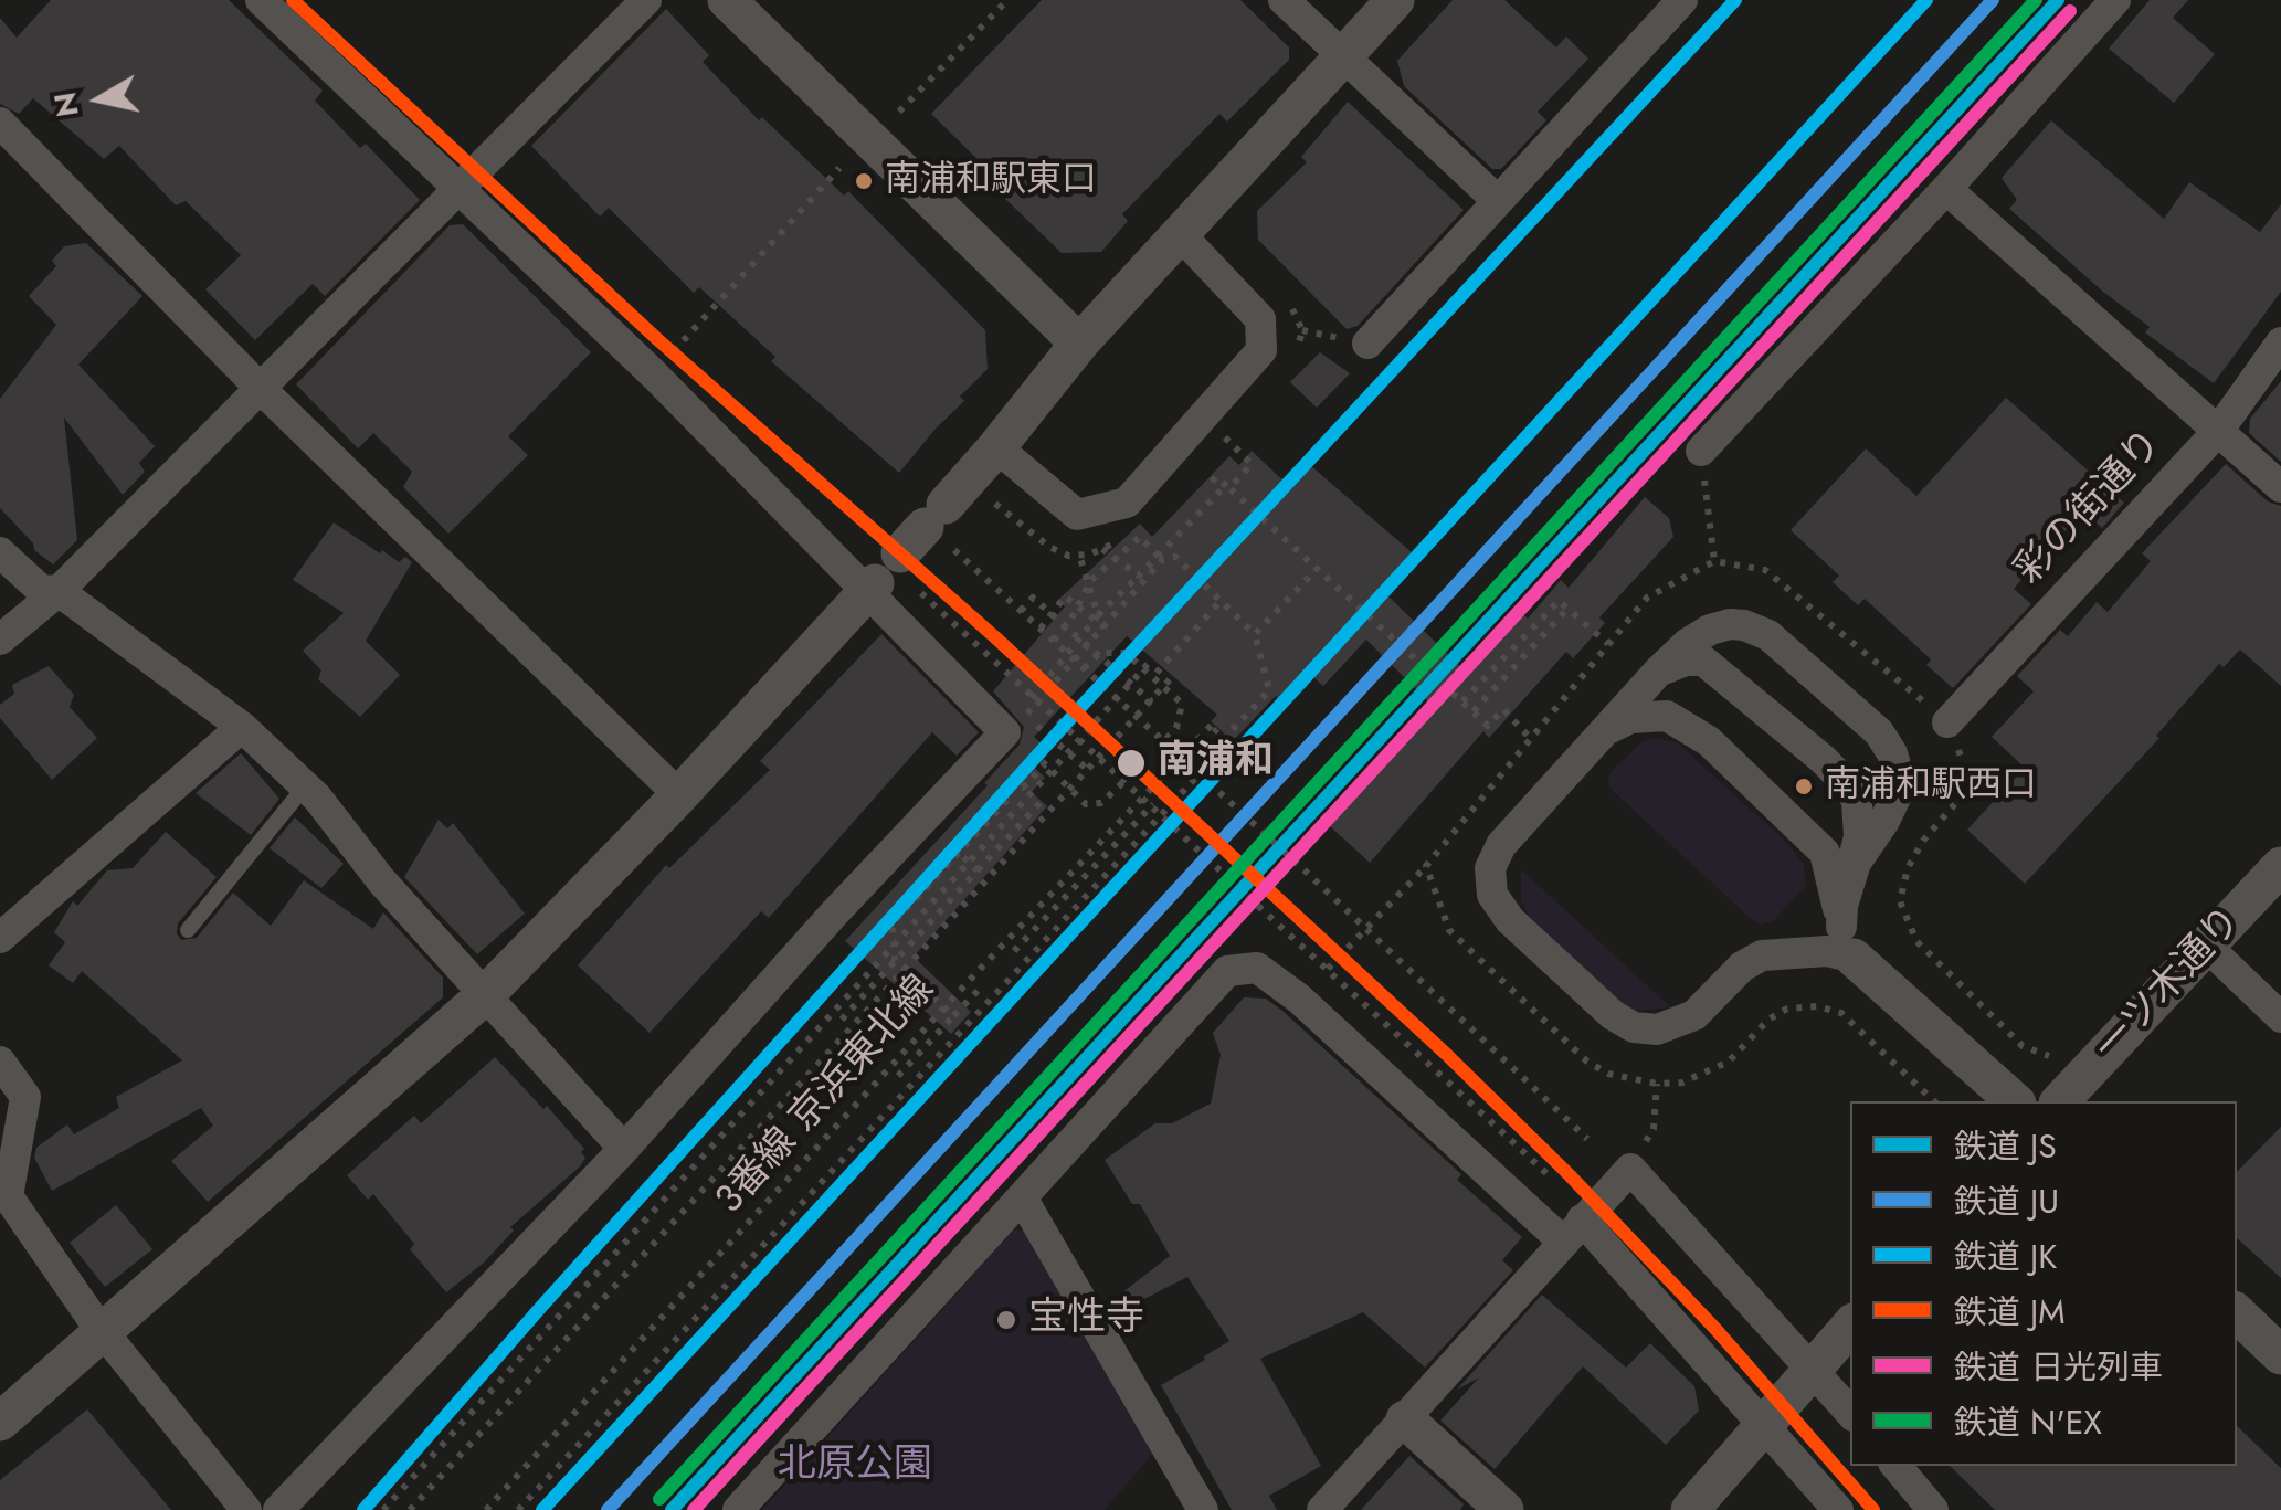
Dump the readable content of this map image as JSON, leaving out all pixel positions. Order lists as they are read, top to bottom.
{
  "streets": {
    "street": ["彩の街通り", "一ツ木通り"],
    "path": ["3番線 京浜東北線"]
  },
  "parks": ["北原公園"],
  "places": [
    "南浦和駅東口",
    "南浦和",
    "南浦和駅西口",
    "宝性寺"
  ],
  "lines": [
    "rail line JS",
    "rail line JU",
    "rail line JK",
    "rail line JM",
    "rail line N'EX",
    "rail line 日光列車"
  ],
  "legend": [
    "鉄道 JS",
    "鉄道 JU",
    "鉄道 JK",
    "鉄道 JM",
    "鉄道 日光列車",
    "鉄道 N'EX"
  ],
  "north": "left"
}
